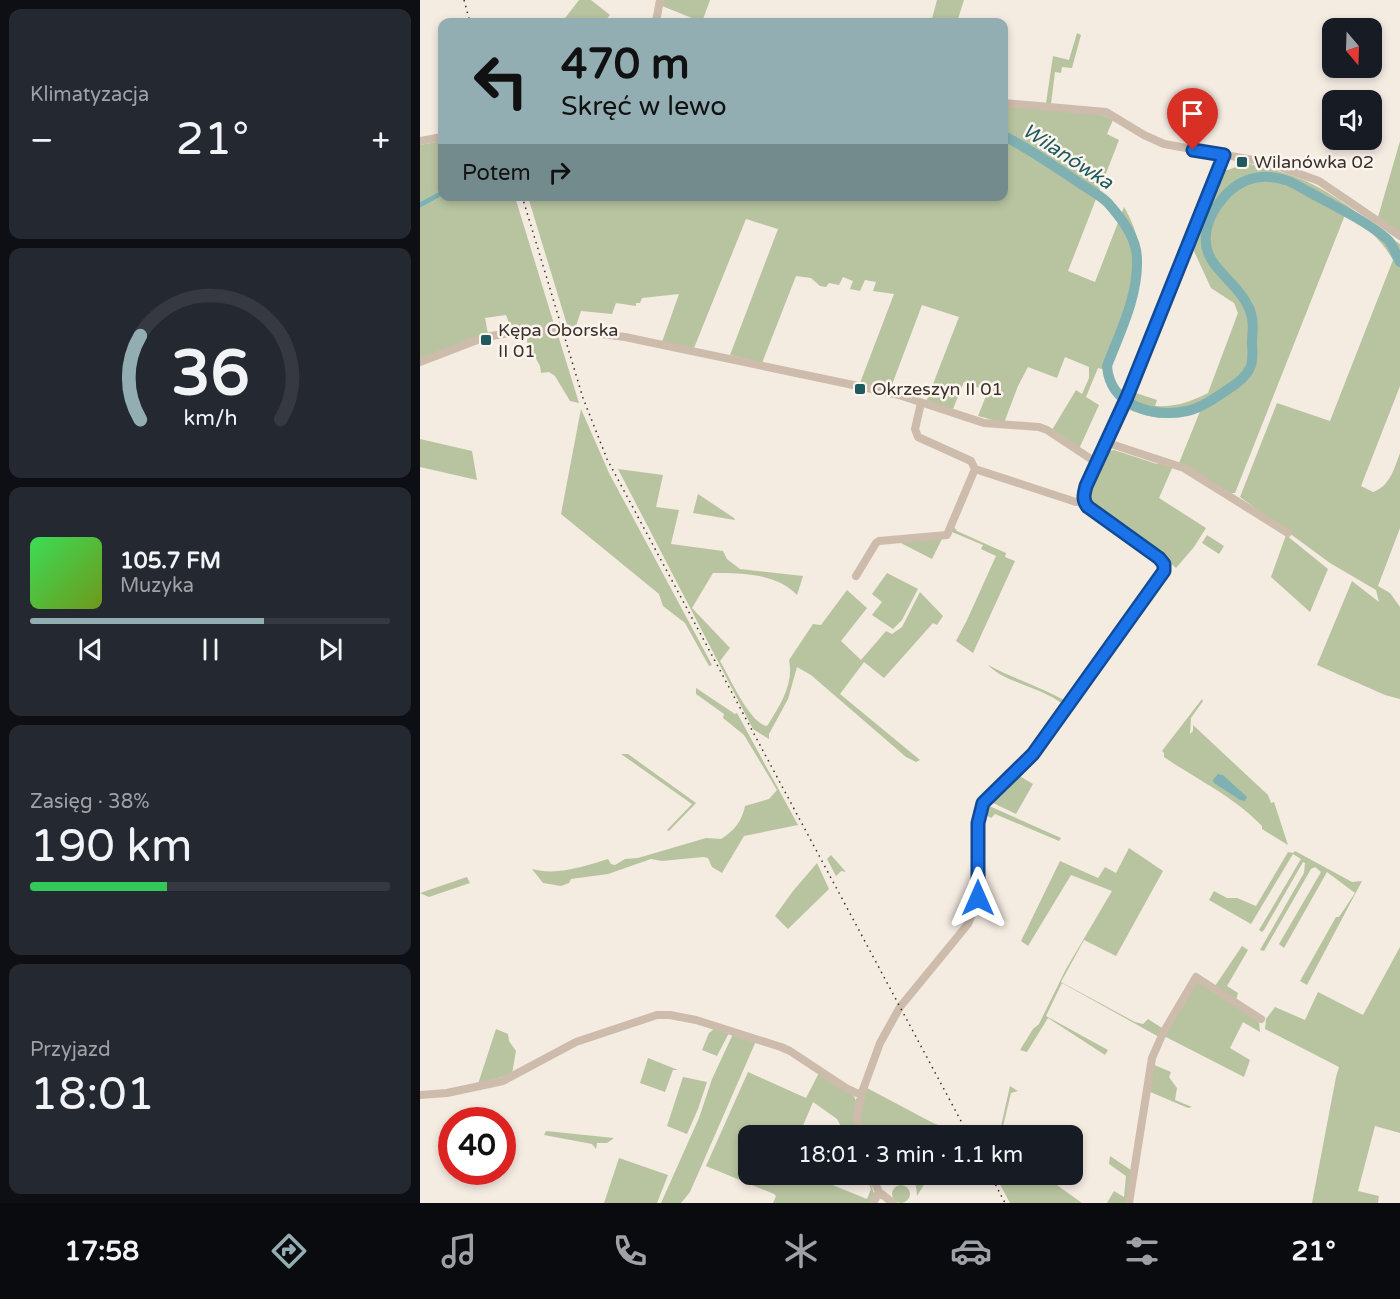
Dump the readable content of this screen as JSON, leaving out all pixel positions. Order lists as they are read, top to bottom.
{
  "water": ["Wilanówka"],
  "places": {
    "transit": ["Wilanówka 02", "Kępa Oborska II 01", "Okrzeszyn II 01"]
  },
  "north": "bottom",
  "page": {
    "tile": [
      "Klimatyzacja",
      ["Zasięg · 38%", "190 km"],
      ["Przyjazd", "18:01"]
    ],
    "turn": ["470 m", "Skręć w lewo"],
    "heat": ["−", "21°", "+"],
    "then": "Potem",
    "song": ["105.7 FM", "Muzyka"],
    "limit": "40",
    "trip": "18:01 · 3 min · 1.1 km",
    "tabs": ["17:58", "21°"],
    "gauge": ["36", "km/h"]
  }
}
